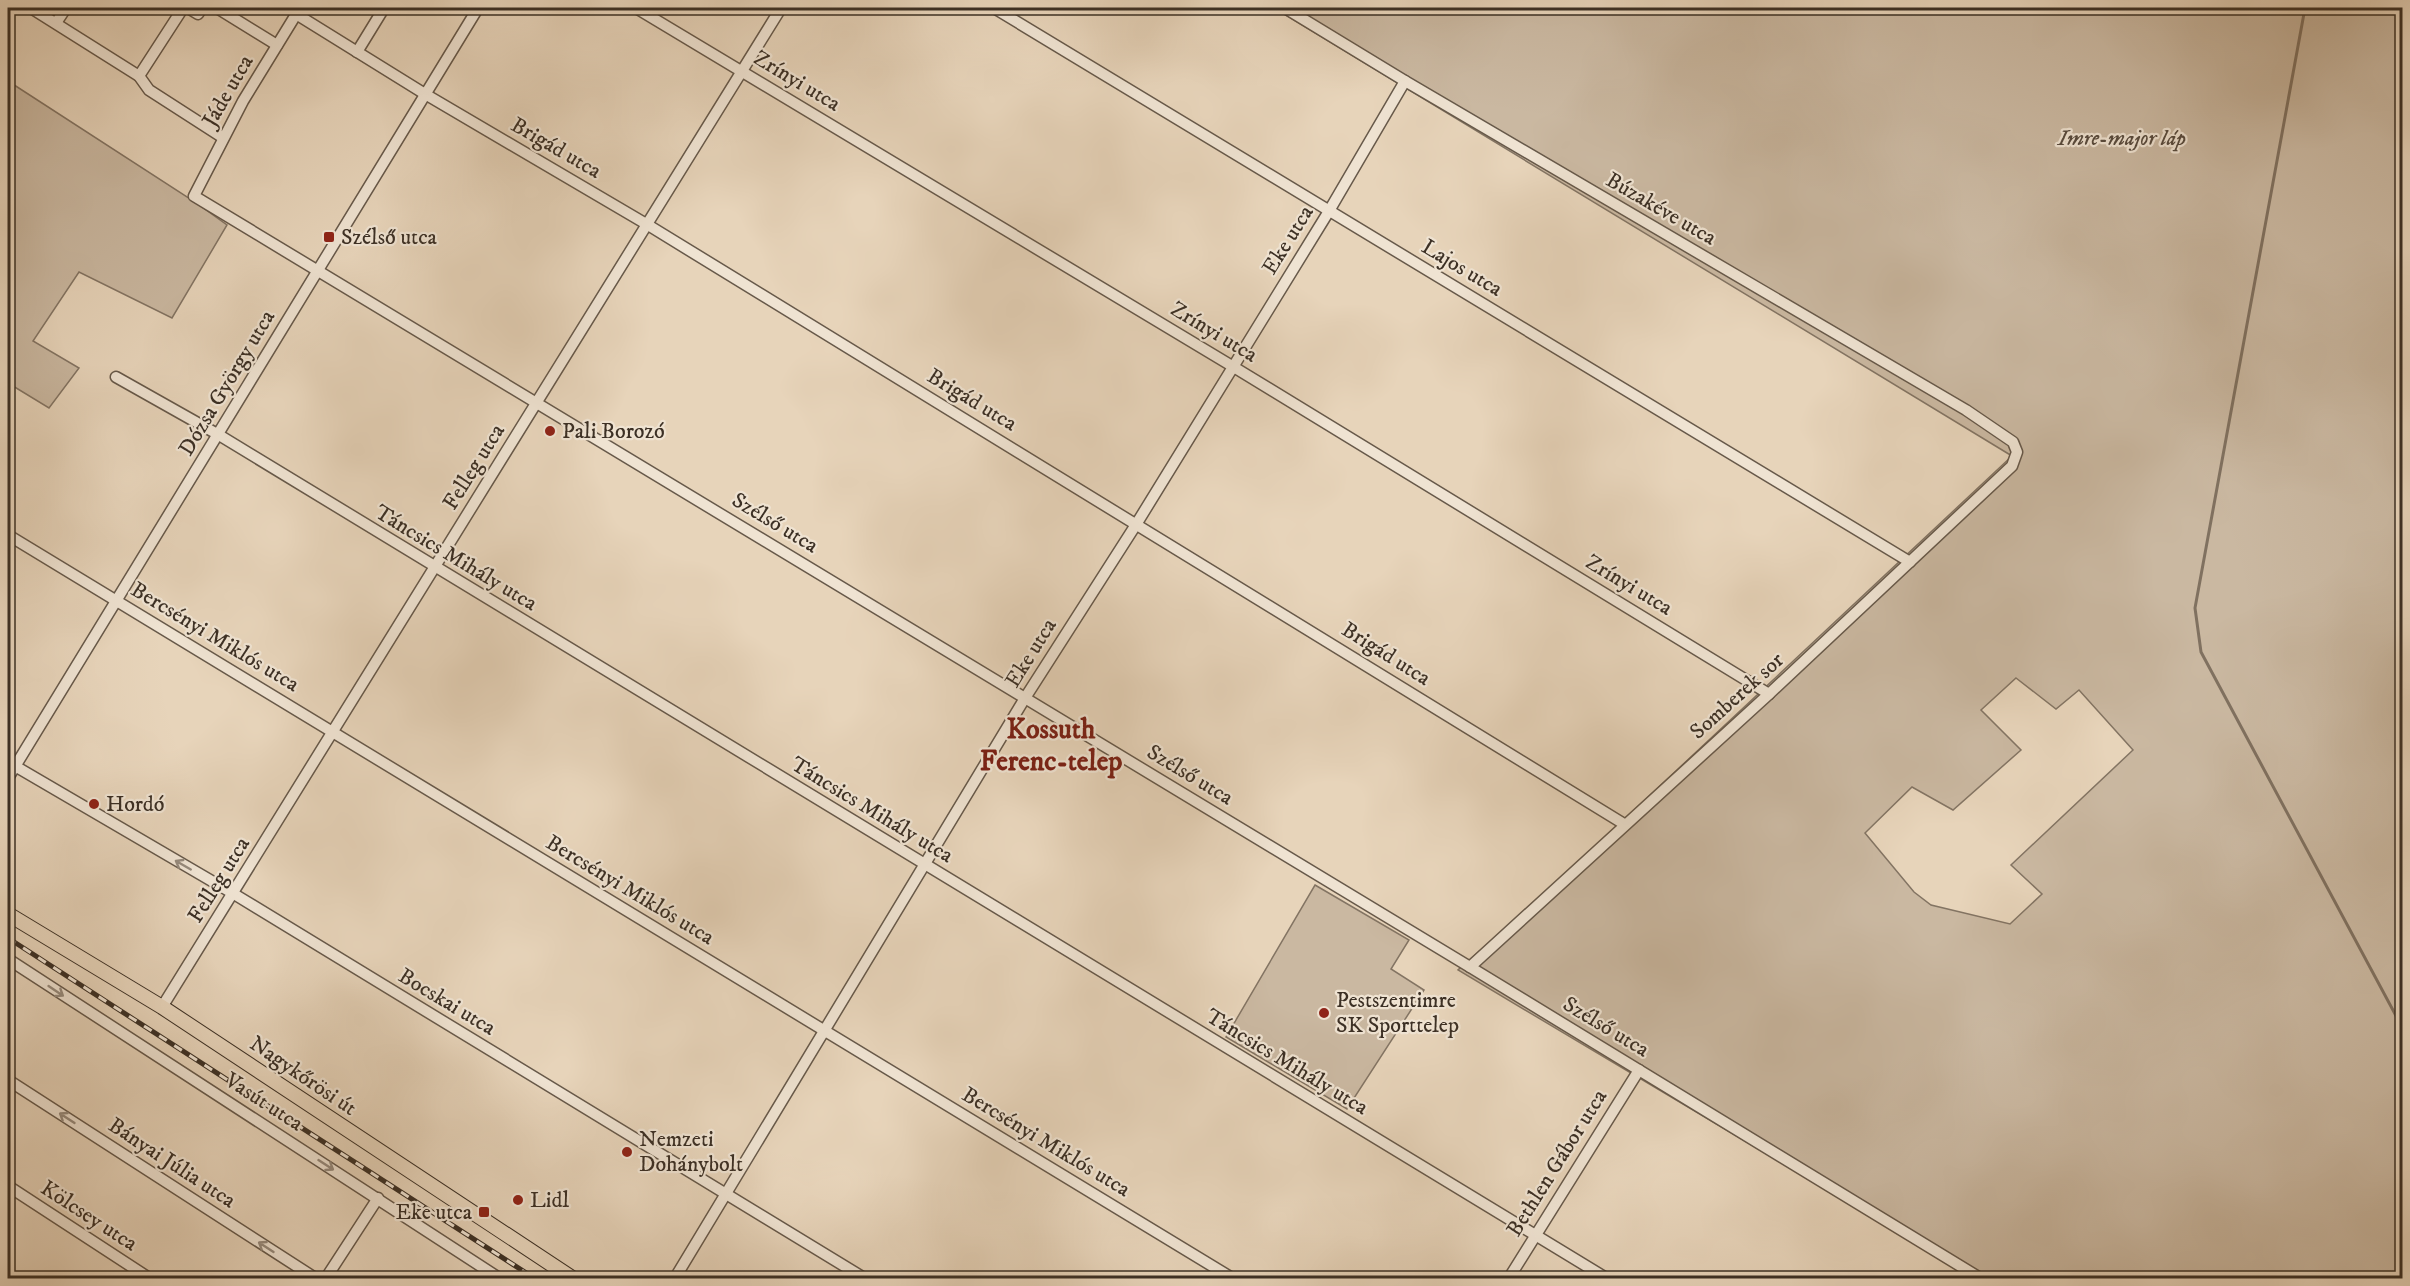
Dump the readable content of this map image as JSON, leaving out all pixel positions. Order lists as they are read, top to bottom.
{
  "streets": {
    "main road": ["Nagykőrösi út"],
    "street": [
      "Zrínyi utca",
      "Jáde utca",
      "Brigád utca",
      "Búzakéve utca",
      "Eke utca",
      "Lajos utca",
      "Dózsa György utca",
      "Felleg utca",
      "Szélső utca",
      "Táncsics Mihály utca",
      "Bercsényi Miklós utca",
      "Somberek sor",
      "Bocskai utca",
      "Vasút utca",
      "Bányai Júlia utca",
      "Bethlen Gábor utca",
      "Kölcsey utca"
    ]
  },
  "crossings": [
    ["Zrínyi utca", "Eke utca"],
    ["Zrínyi utca", "Felleg utca"],
    ["Zrínyi utca", "Somberek sor"],
    ["Jáde utca", "Brigád utca"],
    ["Jáde utca", "Szélső utca"],
    ["Brigád utca", "Eke utca"],
    ["Brigád utca", "Dózsa György utca"],
    ["Brigád utca", "Felleg utca"],
    ["Brigád utca", "Somberek sor"],
    ["Búzakéve utca", "Eke utca"],
    ["Búzakéve utca", "Somberek sor"],
    ["Eke utca", "Lajos utca"],
    ["Eke utca", "Szélső utca"],
    ["Eke utca", "Táncsics Mihály utca"],
    ["Eke utca", "Bercsényi Miklós utca"],
    ["Eke utca", "Bocskai utca"],
    ["Lajos utca", "Somberek sor"],
    ["Dózsa György utca", "Szélső utca"],
    ["Dózsa György utca", "Táncsics Mihály utca"],
    ["Dózsa György utca", "Bercsényi Miklós utca"],
    ["Dózsa György utca", "Bocskai utca"],
    ["Felleg utca", "Szélső utca"],
    ["Felleg utca", "Táncsics Mihály utca"],
    ["Felleg utca", "Bercsényi Miklós utca"],
    ["Felleg utca", "Bocskai utca"],
    ["Felleg utca", "Nagykőrösi út"],
    ["Szélső utca", "Somberek sor"],
    ["Szélső utca", "Bethlen Gábor utca"],
    ["Táncsics Mihály utca", "Bethlen Gábor utca"]
  ],
  "one_way": ["Vasút utca", "Bányai Júlia utca"],
  "districts": ["Kossuth Ferenc-telep"],
  "parks": ["Imre-major láp"],
  "places": {
    "transit": ["Szélső utca", "Eke utca"],
    "other": [
      "Pali Borozó",
      "Hordó",
      "Pestszentimre SK Sporttelep",
      "Nemzeti Dohánybolt",
      "Lidl"
    ]
  }
}
